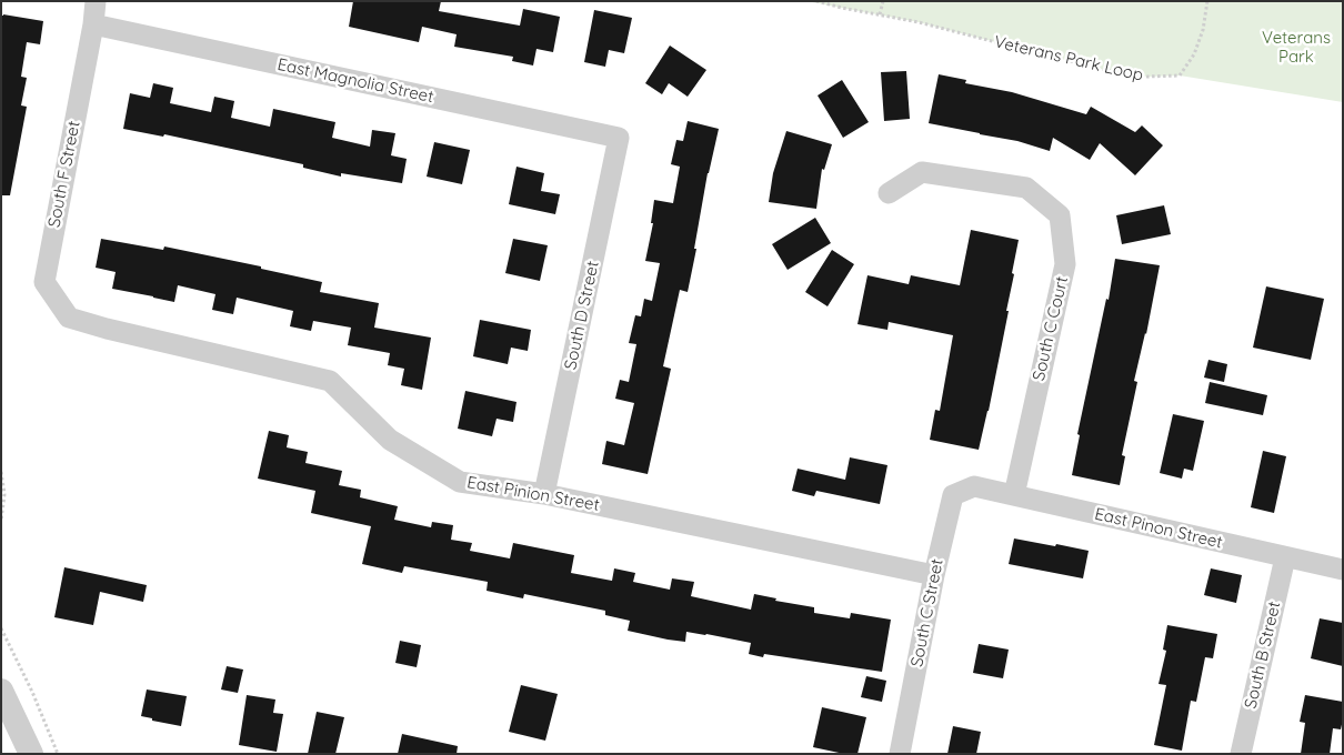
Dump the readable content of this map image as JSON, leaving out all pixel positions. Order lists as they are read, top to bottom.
{
  "streets": {
    "street": [
      "East Magnolia Street",
      "South F Street",
      "South D Street",
      "South C Court",
      "East Pinion Street",
      "East Pinon Street",
      "South C Street",
      "South B Street"
    ],
    "path": ["Veterans Park Loop"]
  },
  "crossings": [
    ["East Magnolia Street", "South F Street"],
    ["East Magnolia Street", "South D Street"],
    ["South F Street", "East Pinion Street"],
    ["South D Street", "East Pinion Street"],
    ["South C Court", "East Pinon Street"],
    ["East Pinion Street", "South C Street"],
    ["East Pinon Street", "South C Street"],
    ["East Pinon Street", "South B Street"]
  ],
  "parks": ["Veterans Park"]
}
